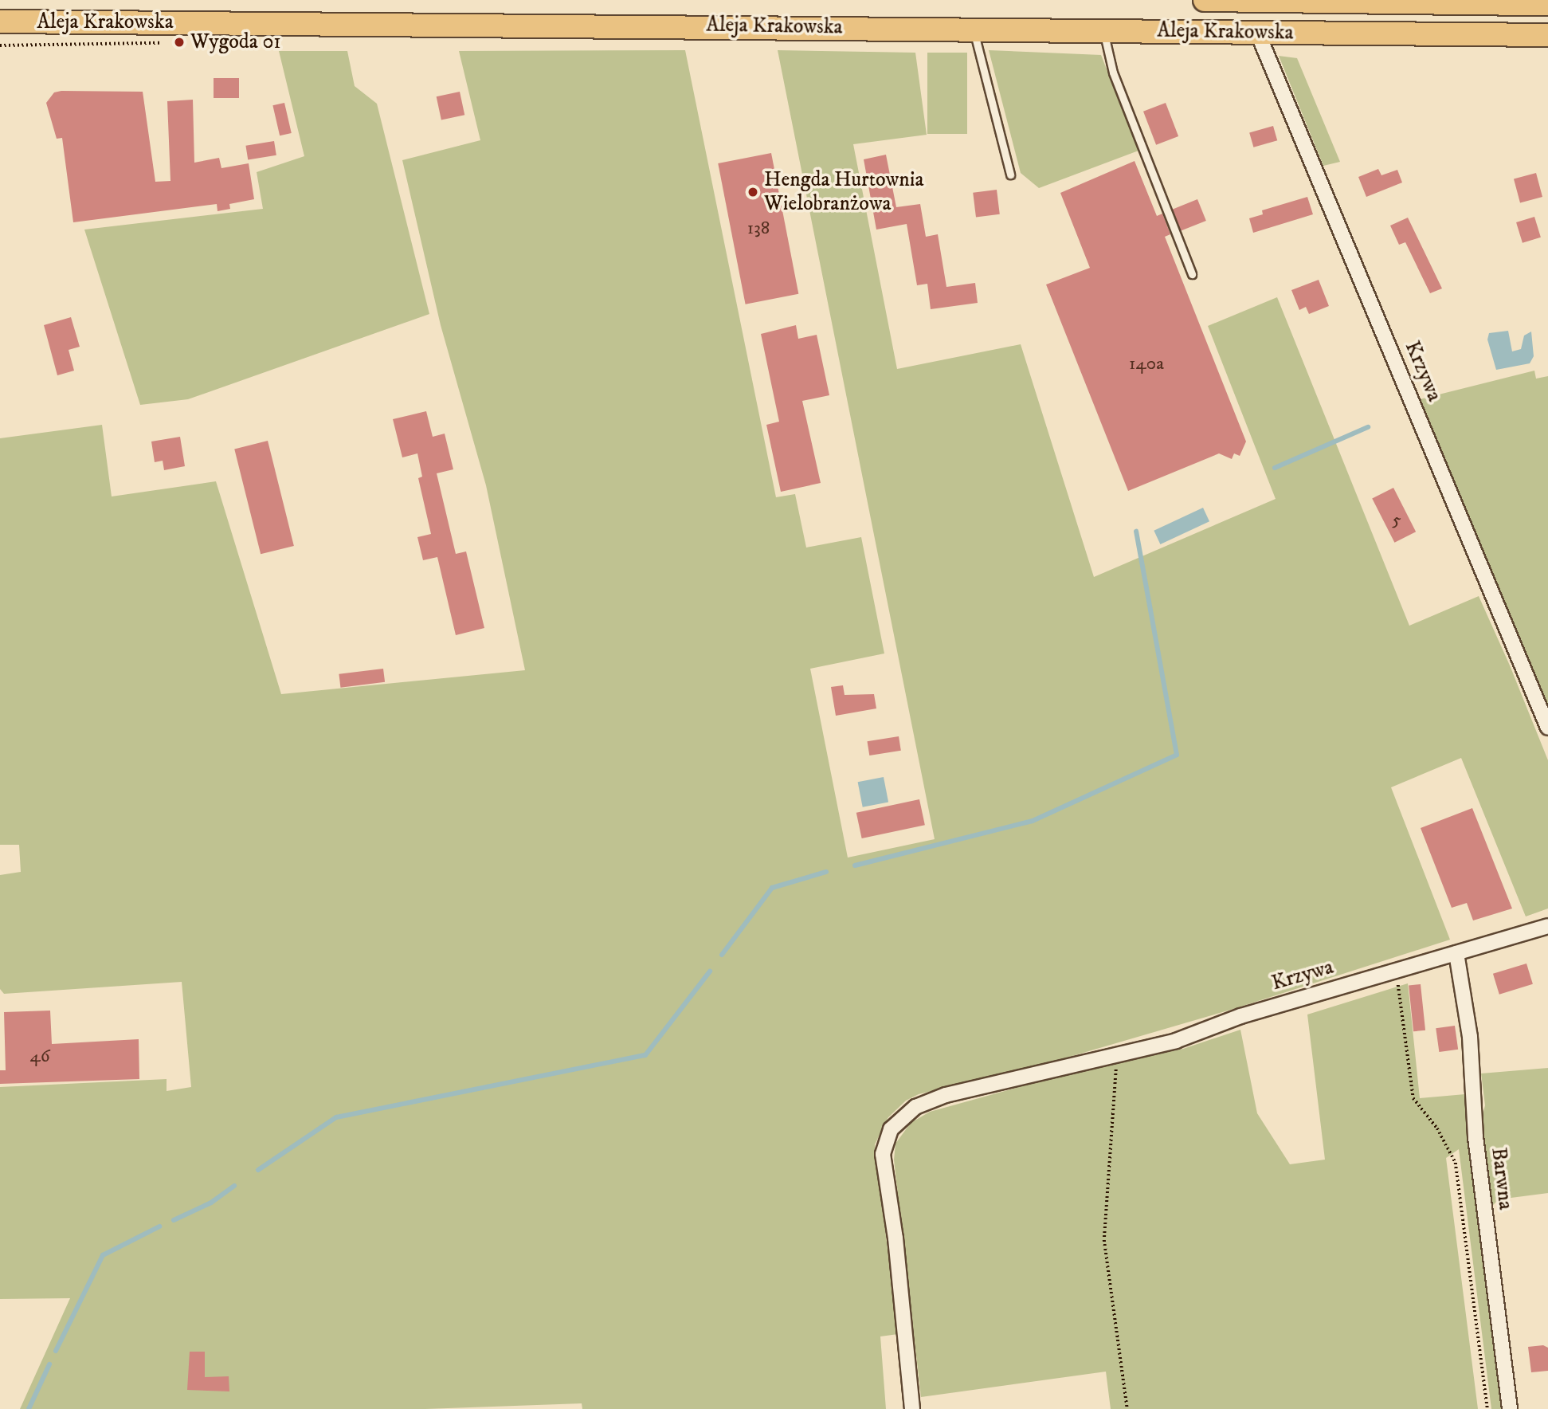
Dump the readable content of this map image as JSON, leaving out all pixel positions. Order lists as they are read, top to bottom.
{
  "streets": {
    "main road": ["Aleja Krakowska"],
    "street": ["Krzywa", "Barwna"]
  },
  "crossings": [
    ["Aleja Krakowska", "Krzywa"],
    ["Krzywa", "Barwna"]
  ],
  "places": ["Wygoda 01", "Hengda Hurtownia Wielobranżowa"],
  "house_numbers": [
    "138",
    "140a",
    "5",
    "46"
  ]
}
